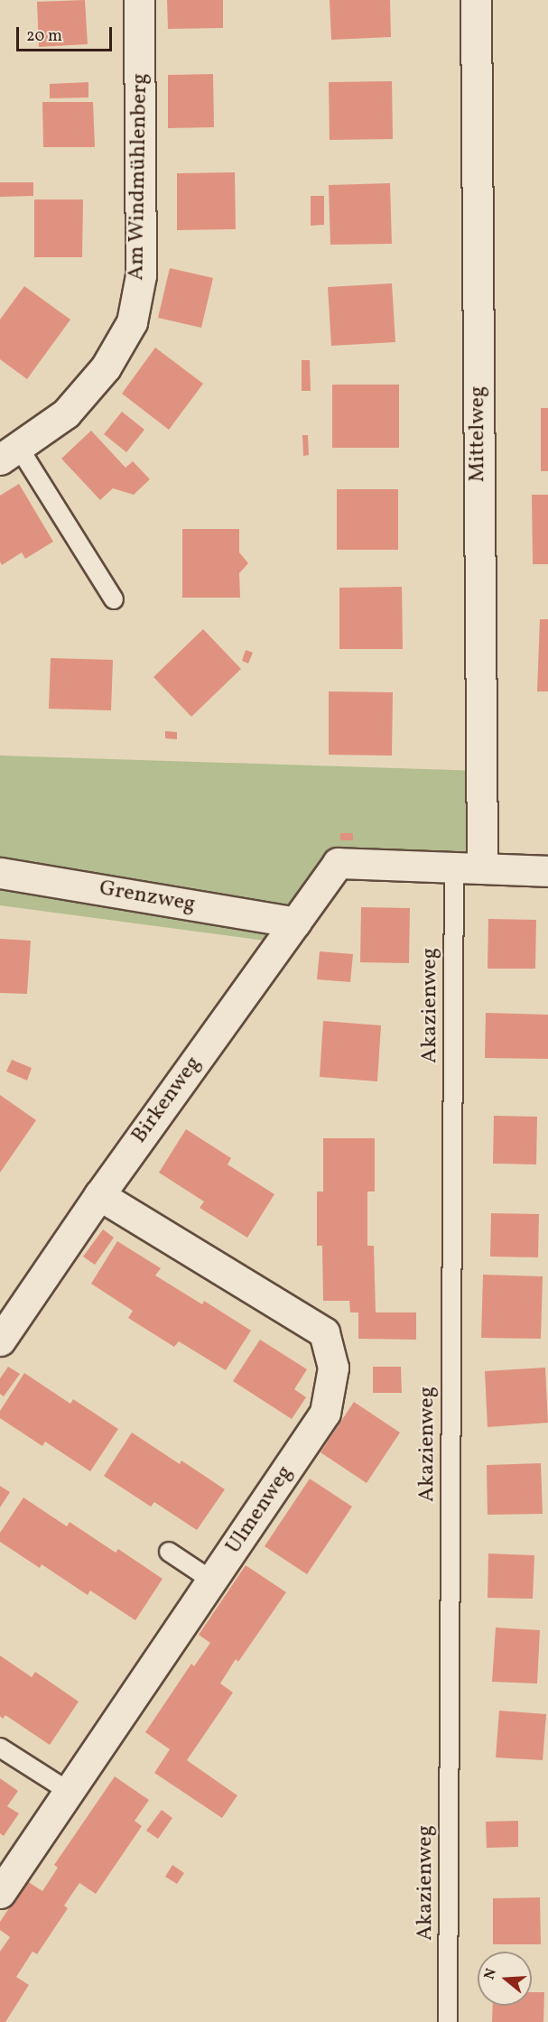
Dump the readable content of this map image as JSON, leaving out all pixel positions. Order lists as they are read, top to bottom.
{
  "streets": {
    "street": [
      "Am Windmühlenberg",
      "Mittelweg",
      "Grenzweg",
      "Birkenweg",
      "Ulmenweg"
    ],
    "lane": ["Akazienweg"]
  },
  "crossings": [
    ["Mittelweg", "Akazienweg"],
    ["Mittelweg", "Birkenweg"],
    ["Grenzweg", "Birkenweg"],
    ["Akazienweg", "Birkenweg"],
    ["Birkenweg", "Ulmenweg"]
  ],
  "scale_bar": "20 m",
  "north": "left"
}
